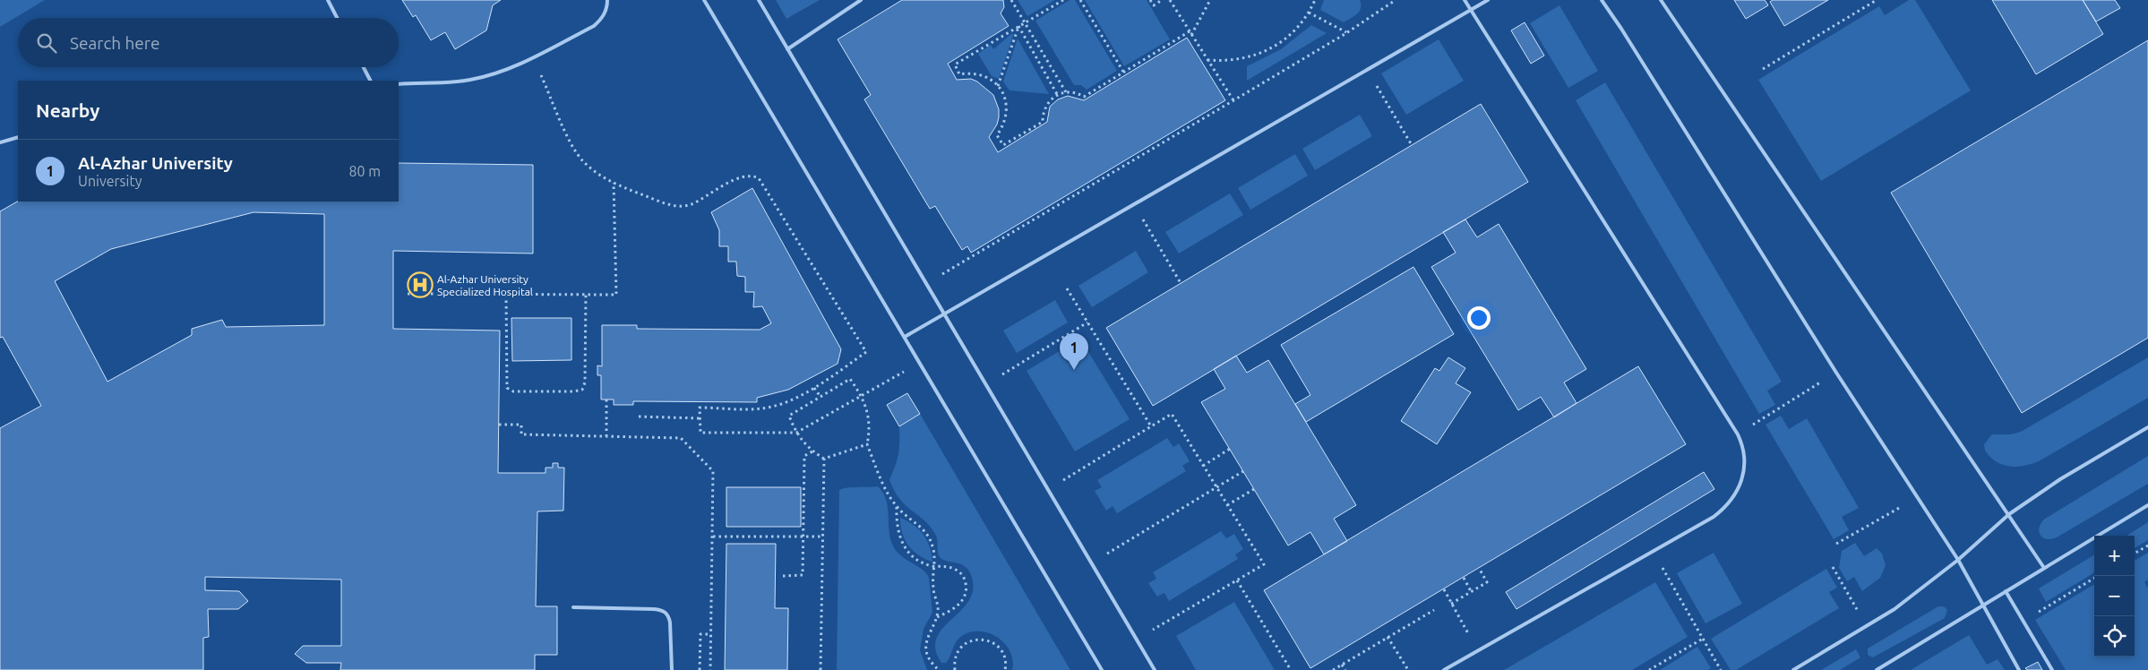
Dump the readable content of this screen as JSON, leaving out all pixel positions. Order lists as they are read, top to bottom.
{
  "places": {
    "hospital": ["Al-Azhar University Specialized Hospital"]
  },
  "page": {
    "search": "Search here",
    "heading": "Nearby",
    "list": [
      {
        "mark": "1",
        "name": "Al-Azhar University",
        "note": "University",
        "value": "80 m"
      }
    ],
    "pins": "1",
    "map_buttons": ["+", "−"]
  }
}
